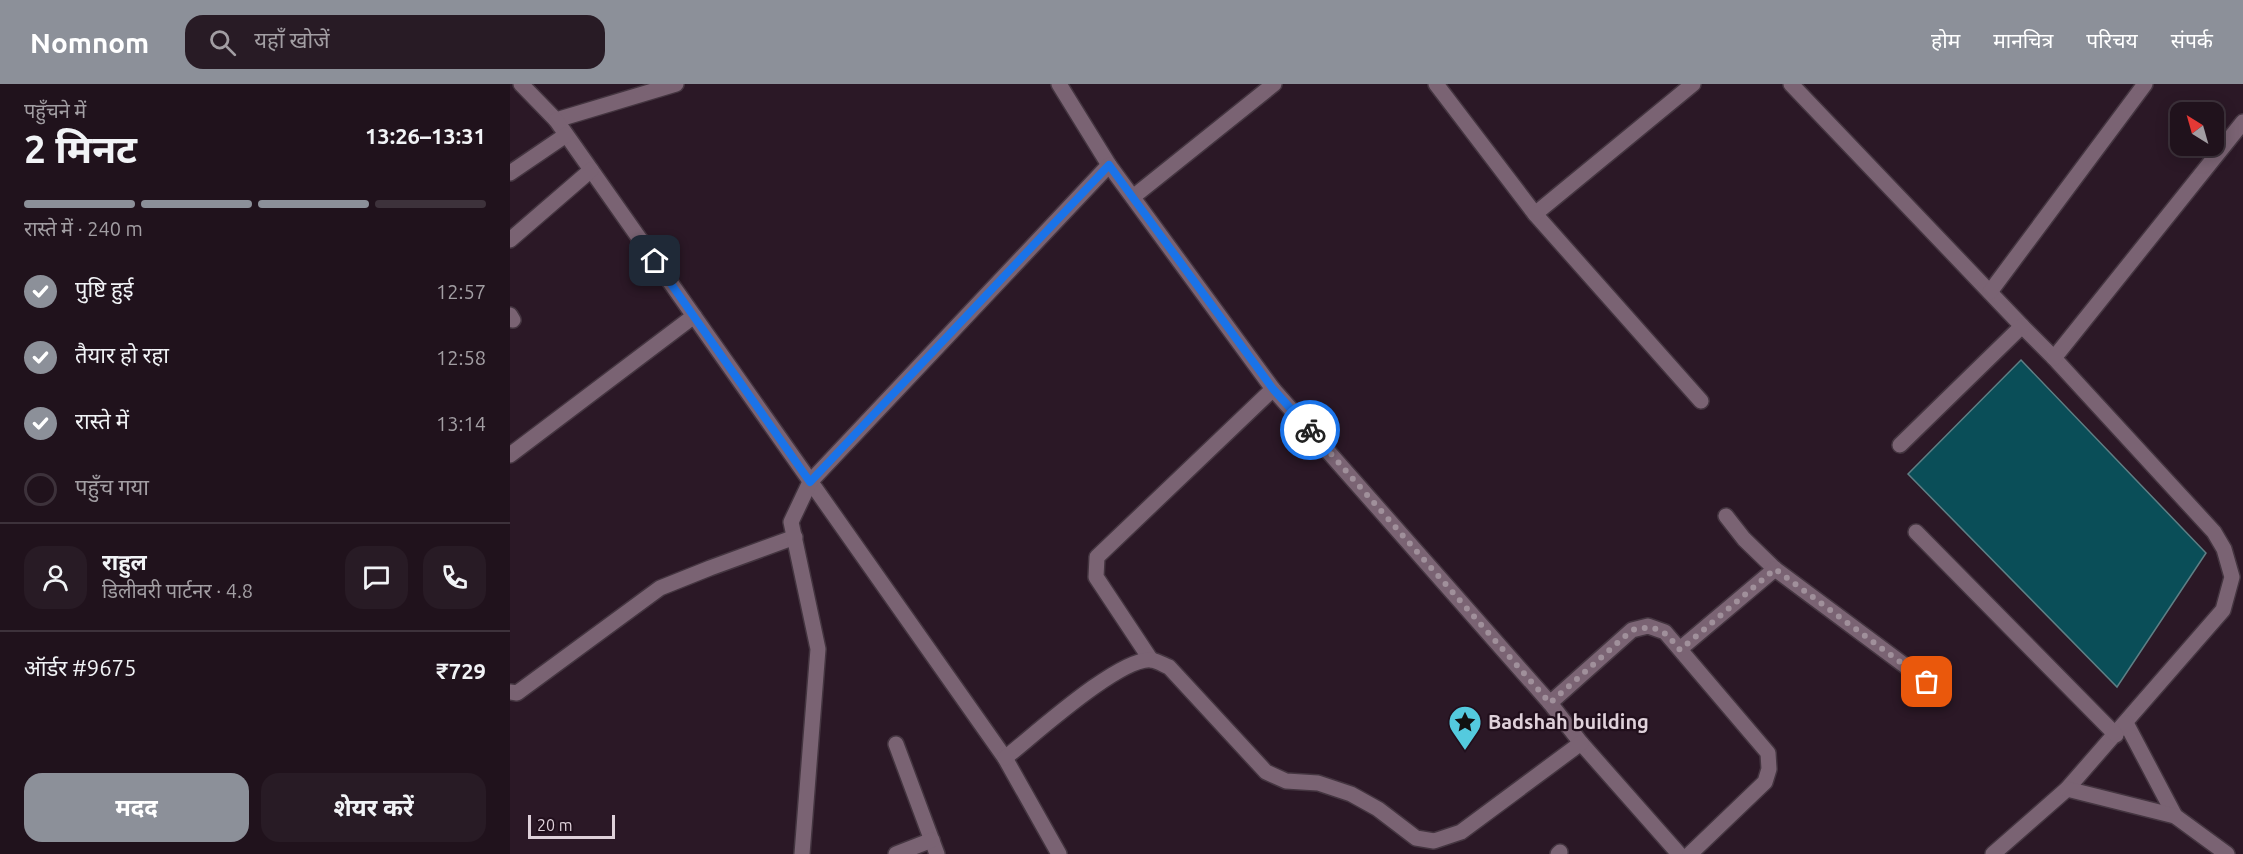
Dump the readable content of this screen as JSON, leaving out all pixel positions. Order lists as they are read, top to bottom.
{
  "places": {
    "place": ["Badshah building"]
  },
  "scale_bar": "20 m",
  "north": "top left",
  "page": {
    "header": "Nomnom",
    "search": "यहाँ खोजें",
    "nav": [
      "होम",
      "मानचित्र",
      "परिचय",
      "संपर्क"
    ],
    "heading": ["2 मिनट", "पहुँचने में", "13:26–13:31"],
    "panel": [
      "राहुल",
      "डिलीवरी पार्टनर · 4.8",
      "ऑर्डर #9675",
      "₹729"
    ],
    "bar": "रास्ते में · 240 m",
    "list": [
      ["पुष्टि हुई", "12:57"],
      ["तैयार हो रहा", "12:58"],
      ["रास्ते में", "13:14"],
      "पहुँच गया"
    ],
    "buttons": ["मदद", "शेयर करें"],
    "scale": "20 m"
  }
}
